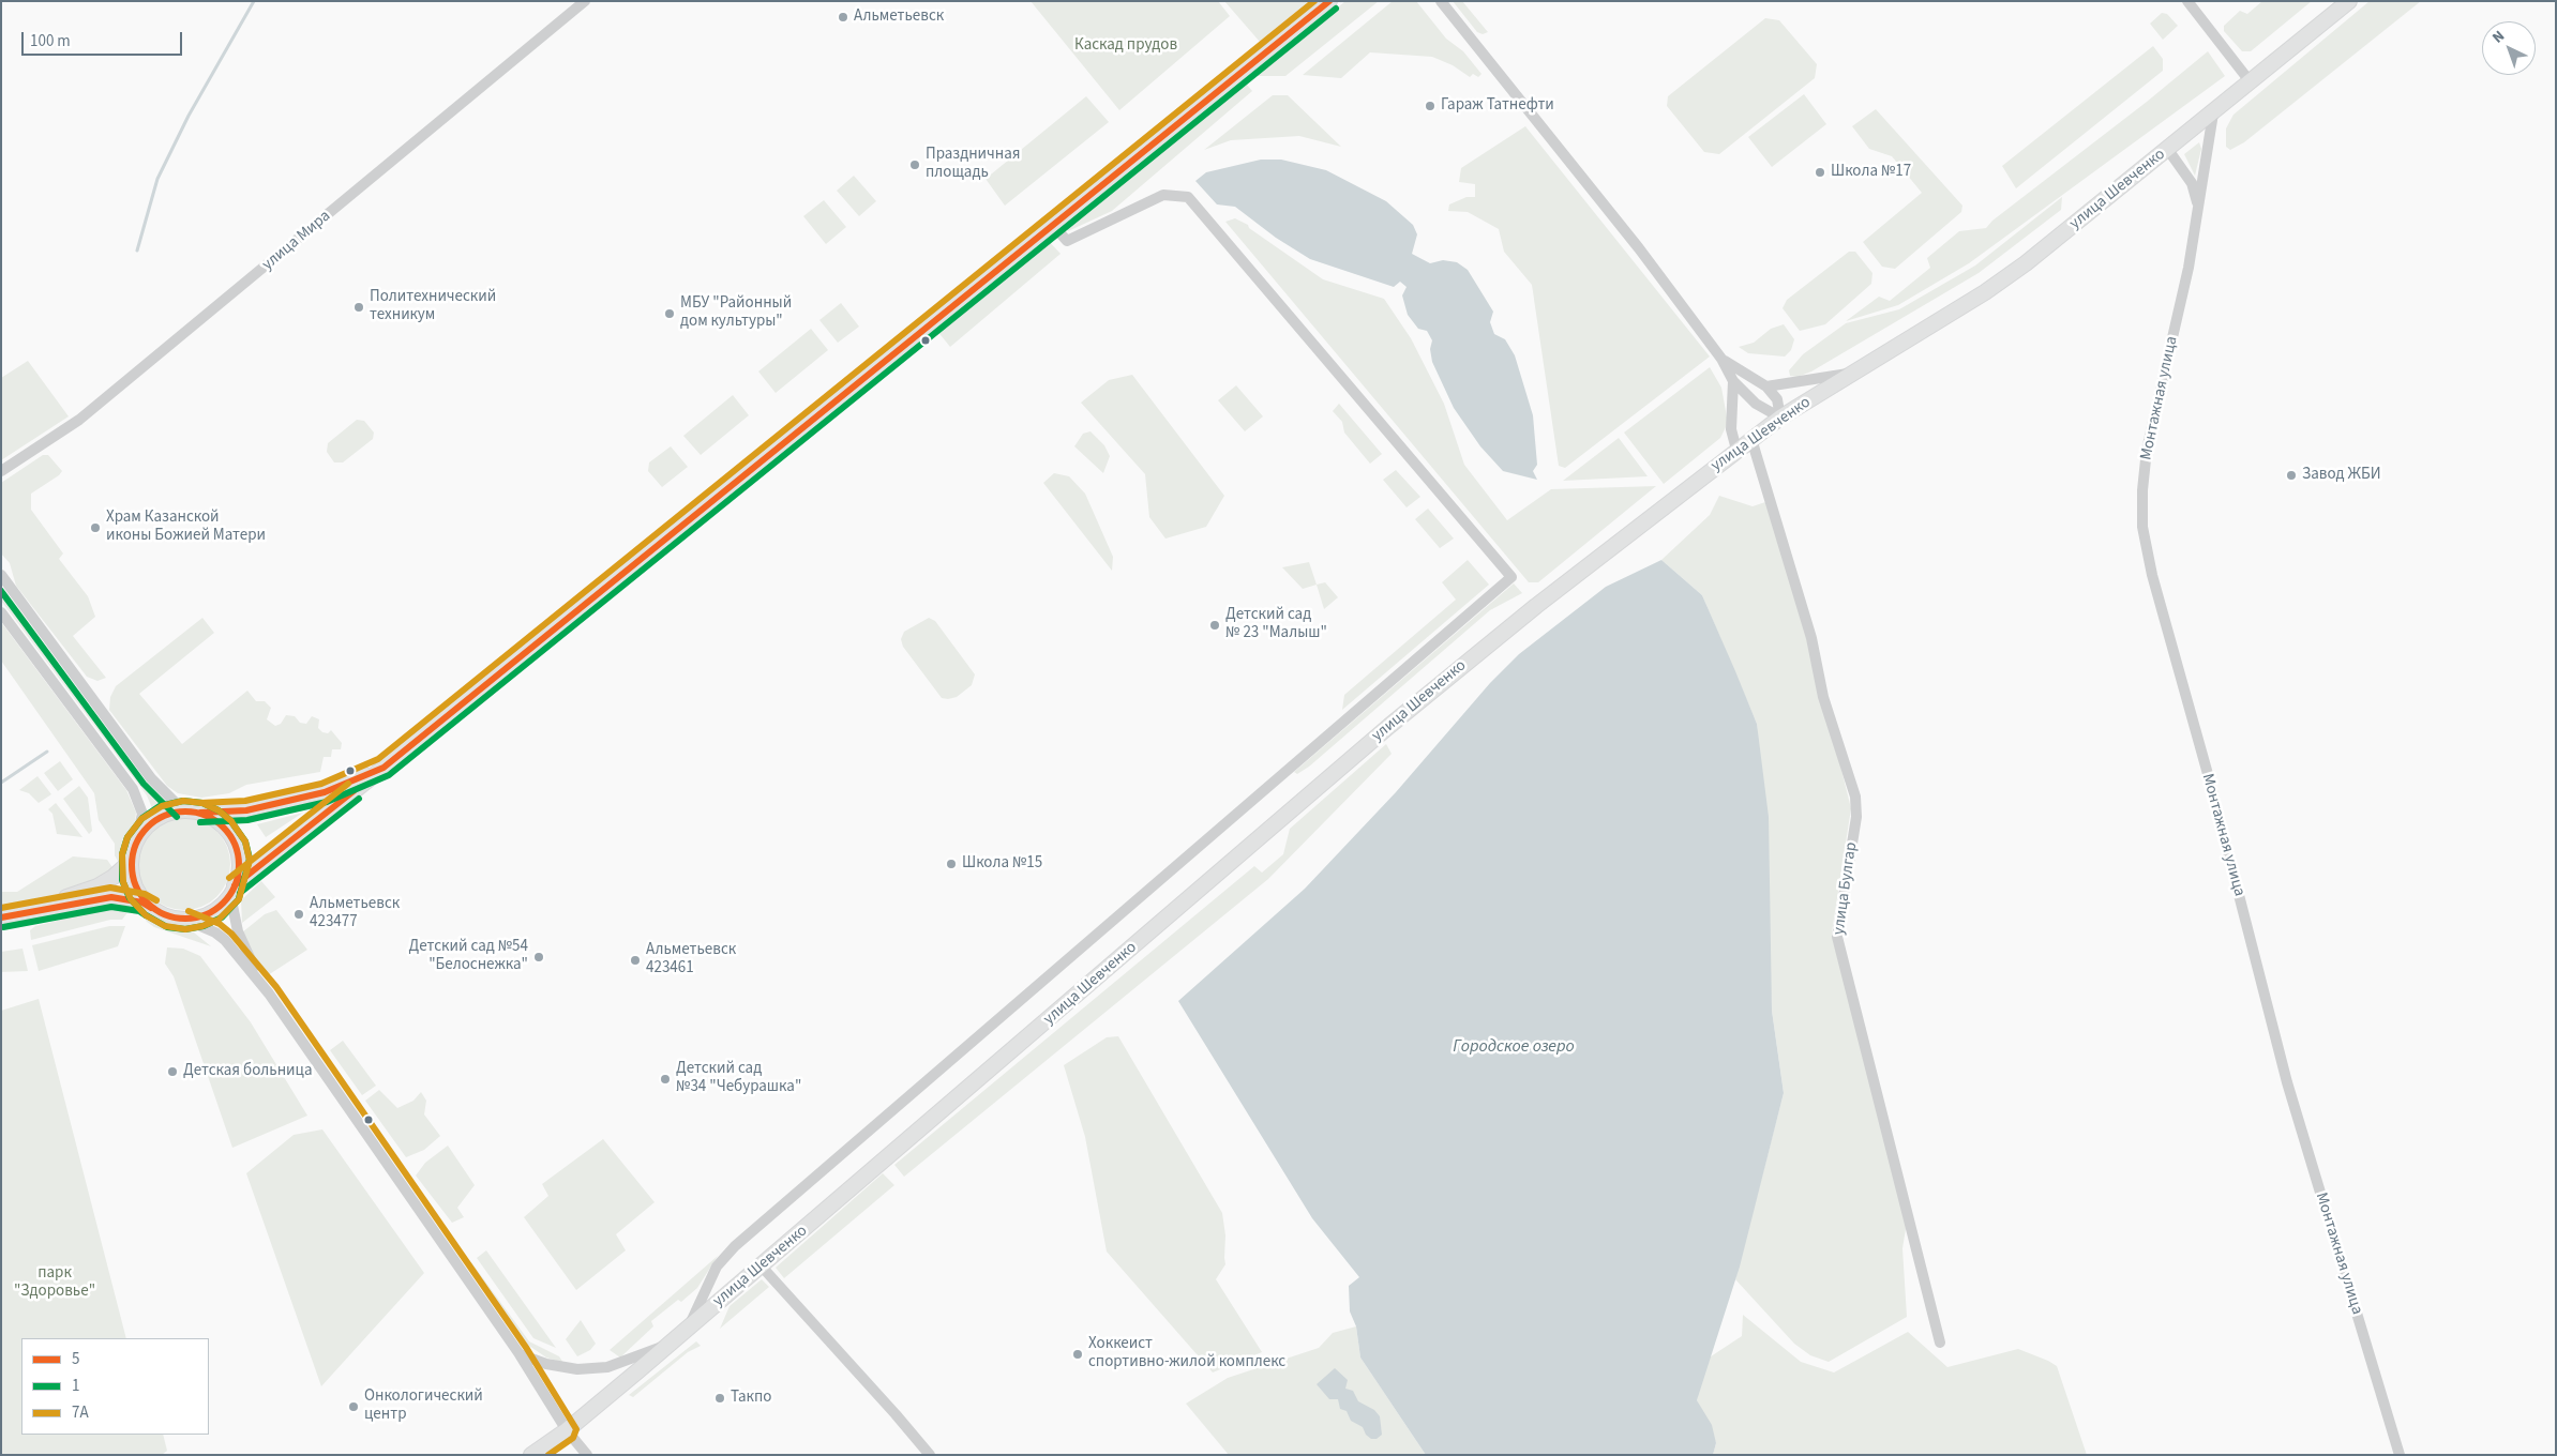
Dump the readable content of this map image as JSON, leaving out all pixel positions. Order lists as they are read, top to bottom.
{
  "streets": {
    "main road": ["улица Шевченко"],
    "street": ["улица Мира", "Монтажная улица", "улица Булгар"]
  },
  "crossings": [
    ["улица Шевченко", "Монтажная улица"],
    ["улица Шевченко", "улица Булгар"]
  ],
  "water": ["Городское озеро"],
  "parks": ["Каскад прудов", "парк \"Здоровье\""],
  "places": [
    "Альметьевск",
    "Гараж Татнефти",
    "Праздничная площадь",
    "Школа №17",
    "Политехнический техникум",
    "МБУ \"Районный дом культуры\"",
    "Завод ЖБИ",
    "Храм Казанской иконы Божией Матери",
    "Детский сад № 23 \"Малыш\"",
    "Школа №15",
    "Альметьевск 423477",
    "Детский сад №54 \"Белоснежка\"",
    "Альметьевск 423461",
    "Детская больница",
    "Детский сад №34 \"Чебурашка\"",
    "Хоккеист спортивно-жилой комплекс",
    "Такпо",
    "Онкологический центр"
  ],
  "lines": ["transit line 5", "transit line 7А", "transit line 1"],
  "legend": ["5", "1", "7А"],
  "scale_bar": "100 m",
  "north": "top left"
}
